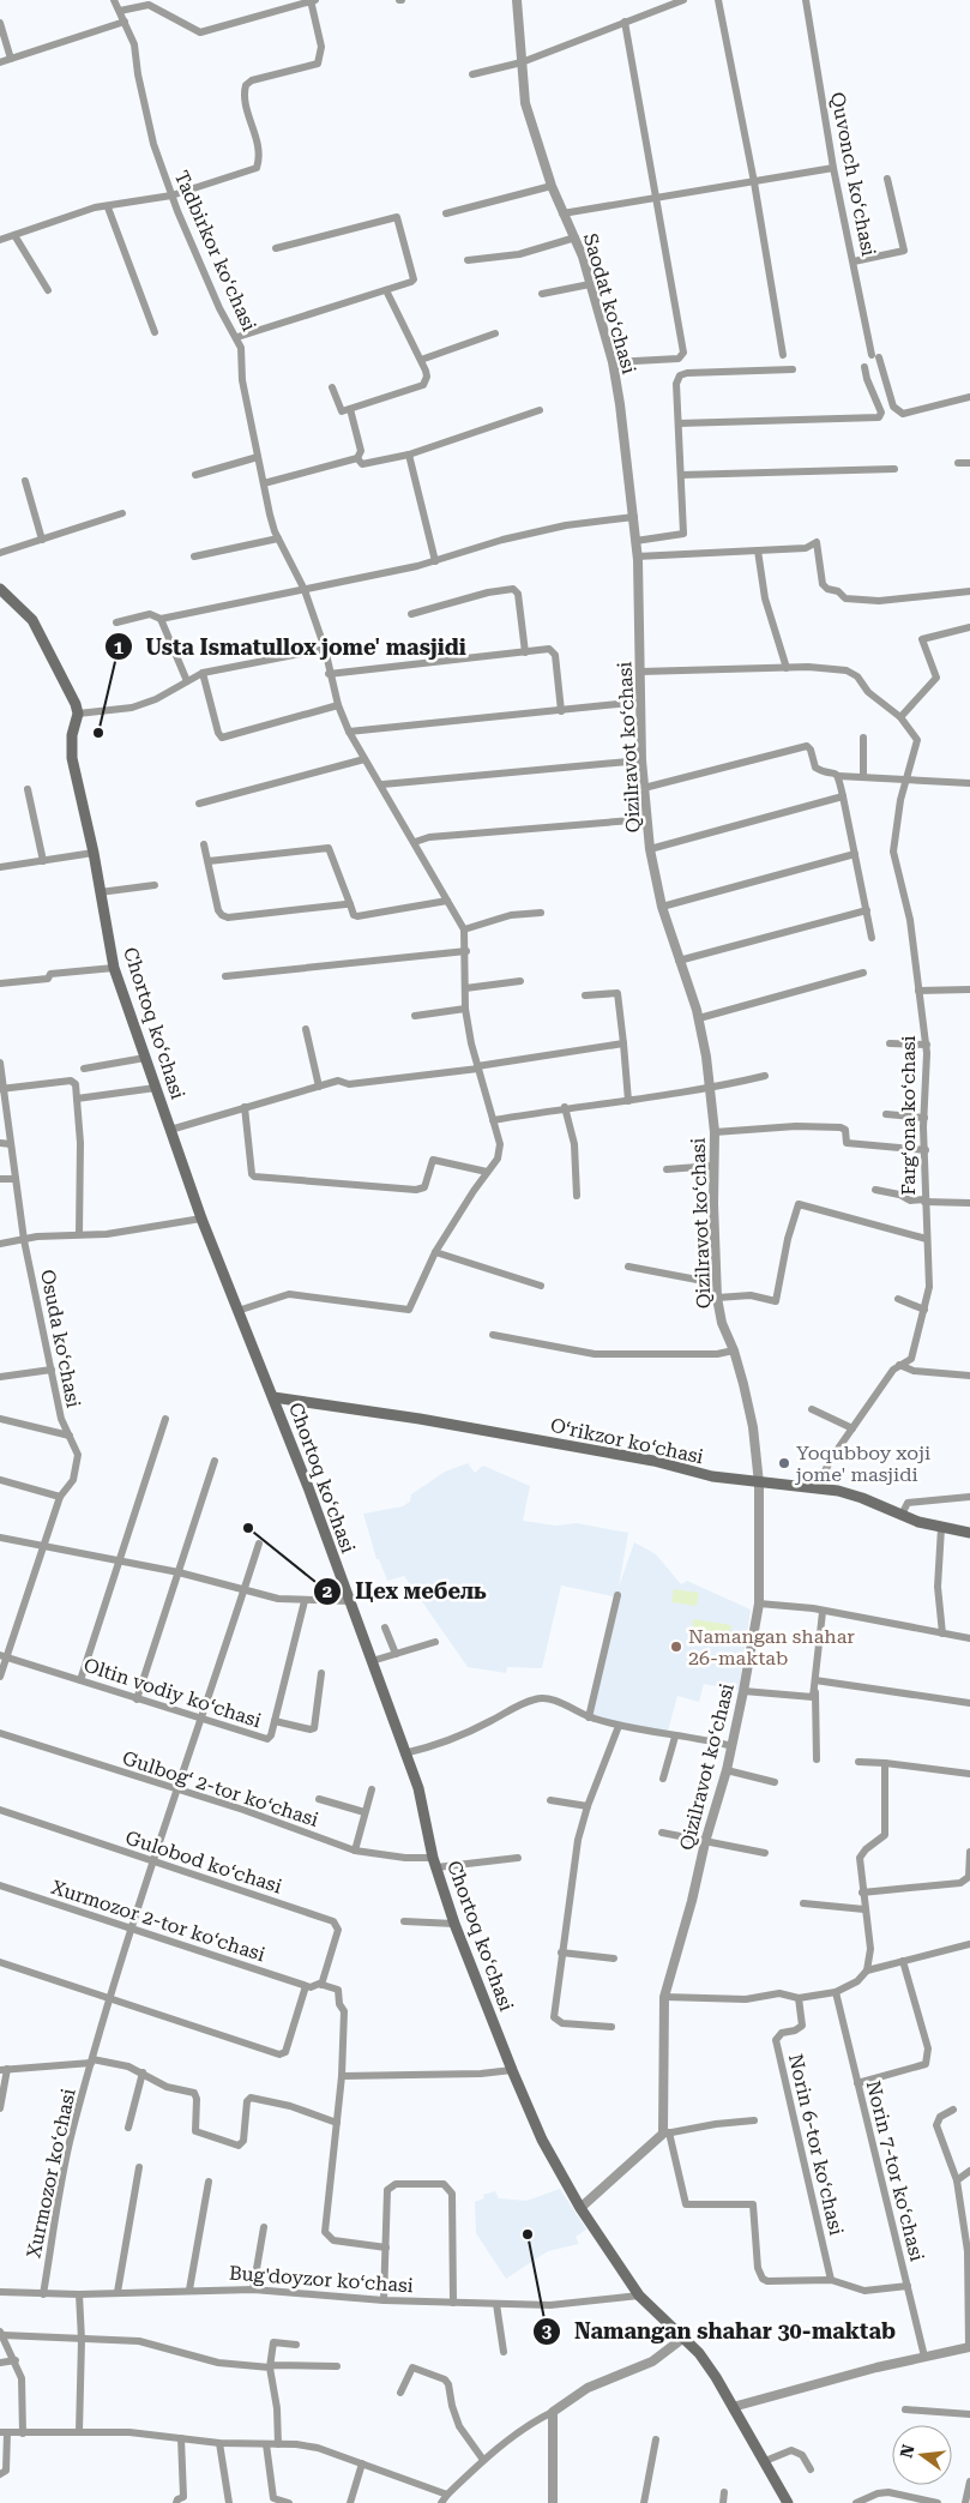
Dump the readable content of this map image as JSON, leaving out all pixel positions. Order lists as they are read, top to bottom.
{
  "streets": {
    "main road": ["Chortoq koʻchasi", "Oʻrikzor koʻchasi"],
    "street": [
      "Quvonch koʻchasi",
      "Tadbirkor koʻchasi",
      "Saodat koʻchasi",
      "Qizilravot koʻchasi",
      "Fargʻona koʻchasi",
      "Osuda koʻchasi",
      "Oltin vodiy koʻchasi",
      "Gulbogʻ 2-tor koʻchasi",
      "Gulobod koʻchasi",
      "Xurmozor 2-tor koʻchasi",
      "Norin 6-tor koʻchasi",
      "Norin 7-tor koʻchasi",
      "Xurmozor koʻchasi",
      "Bug'doyzor koʻchasi"
    ]
  },
  "crossings": [
    ["Saodat koʻchasi", "Qizilravot koʻchasi"],
    ["Qizilravot koʻchasi", "Oʻrikzor koʻchasi"],
    ["Chortoq koʻchasi", "Oʻrikzor koʻchasi"],
    ["Chortoq koʻchasi", "Gulbogʻ 2-tor koʻchasi"],
    ["Chortoq koʻchasi", "Bug'doyzor koʻchasi"],
    ["Fargʻona koʻchasi", "Oʻrikzor koʻchasi"],
    ["Osuda koʻchasi", "Oltin vodiy koʻchasi"],
    ["Oltin vodiy koʻchasi", "Xurmozor koʻchasi"],
    ["Gulbogʻ 2-tor koʻchasi", "Xurmozor koʻchasi"],
    ["Gulobod koʻchasi", "Xurmozor koʻchasi"],
    ["Xurmozor 2-tor koʻchasi", "Xurmozor koʻchasi"],
    ["Xurmozor koʻchasi", "Bug'doyzor koʻchasi"]
  ],
  "places": [
    "Usta Ismatullox jome' masjidi",
    "Yoqubboy xoji jome' masjidi",
    "Цех мебель",
    "Namangan shahar 26-maktab",
    "Namangan shahar 30-maktab"
  ],
  "north": "left"
}
